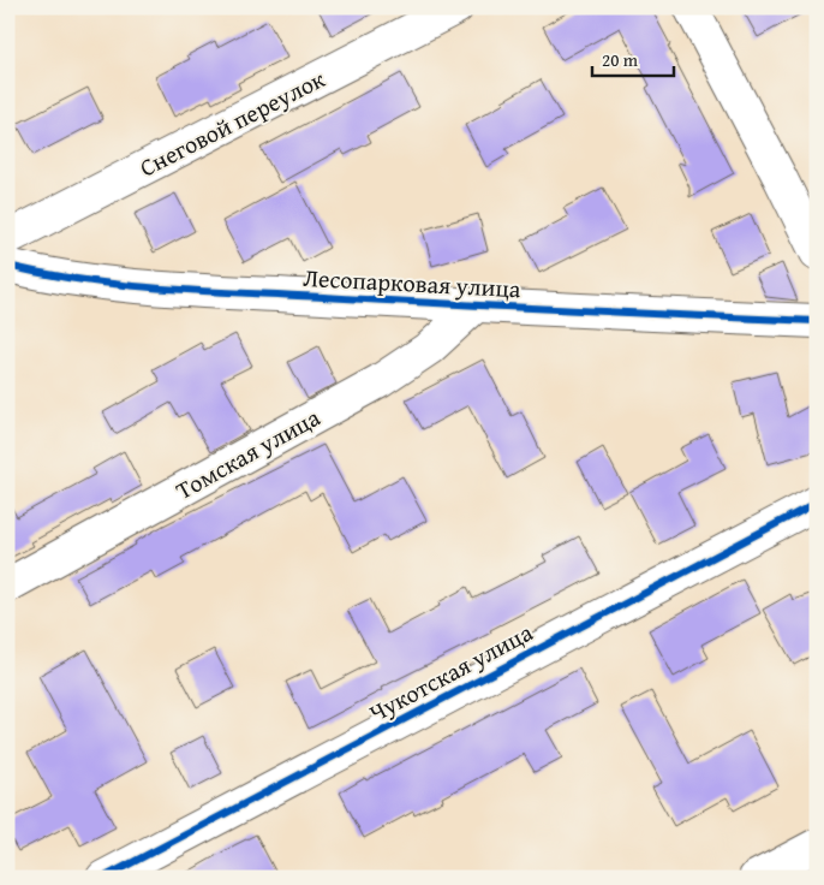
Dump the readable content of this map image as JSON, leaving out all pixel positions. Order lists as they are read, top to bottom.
{
  "streets": {
    "street": [
      "Снеговой переулок",
      "Лесопарковая улица",
      "Томская улица",
      "Чукотская улица"
    ]
  },
  "crossings": [
    ["Лесопарковая улица", "Томская улица"]
  ],
  "scale_bar": "20 m"
}
